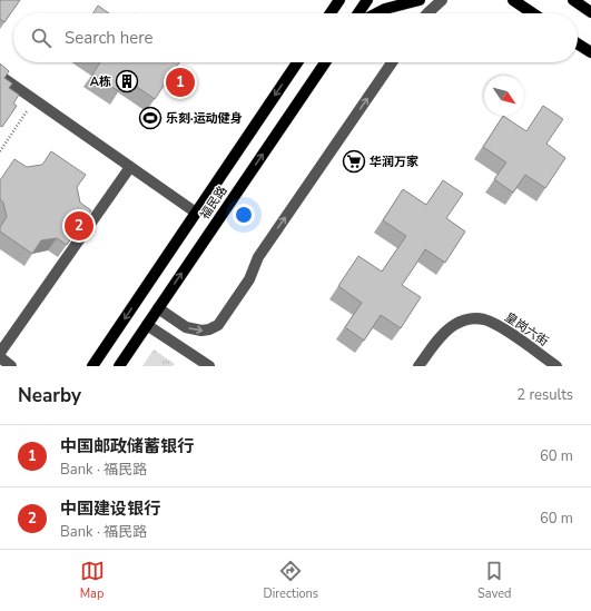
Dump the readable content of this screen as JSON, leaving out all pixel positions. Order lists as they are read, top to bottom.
{
  "streets": {
    "main road": ["福民路"],
    "street": ["皇岗六街"]
  },
  "places": {
    "building": ["A栋"],
    "sports": ["乐刻·运动健身"],
    "supermarket": ["华润万家"]
  },
  "north": "bottom right",
  "page": {
    "search": "Search here",
    "pins": ["1", "2"],
    "heading": ["Nearby", "2 results"],
    "list": [
      {
        "mark": "1",
        "name": "中国邮政储蓄银行",
        "note": "Bank · 福民路",
        "value": "60 m"
      },
      {
        "mark": "2",
        "name": "中国建设银行",
        "note": "Bank · 福民路",
        "value": "60 m"
      }
    ],
    "nav": ["Map", "Directions", "Saved"]
  }
}
